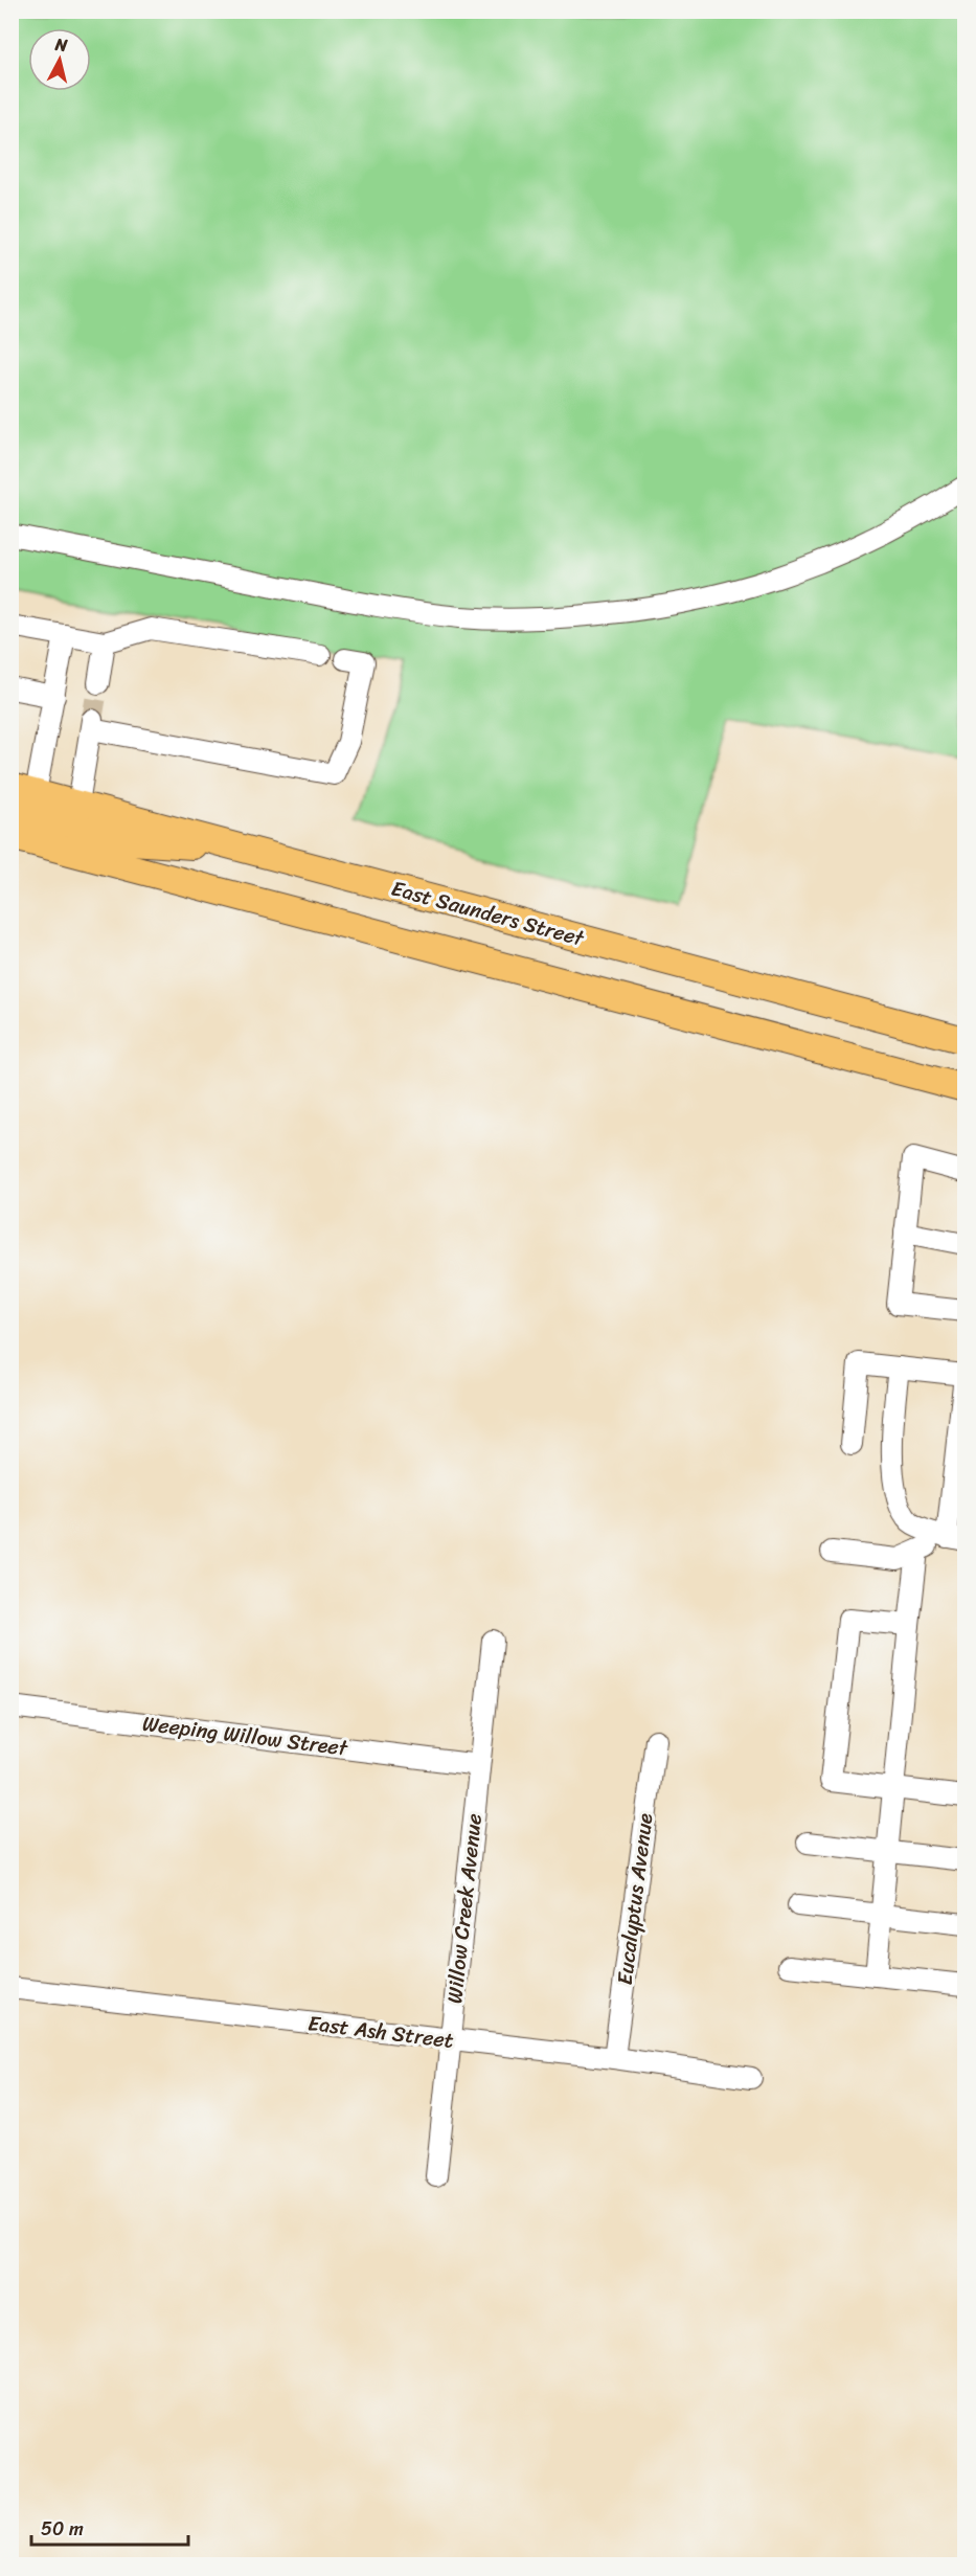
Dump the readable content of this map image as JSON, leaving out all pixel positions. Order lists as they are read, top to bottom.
{
  "streets": {
    "main road": ["East Saunders Street"],
    "street": [
      "Weeping Willow Street",
      "Eucalyptus Avenue",
      "Willow Creek Avenue",
      "East Ash Street"
    ]
  },
  "crossings": [
    ["Weeping Willow Street", "Willow Creek Avenue"],
    ["Eucalyptus Avenue", "East Ash Street"],
    ["Willow Creek Avenue", "East Ash Street"]
  ],
  "scale_bar": "50 m",
  "north": "top"
}
